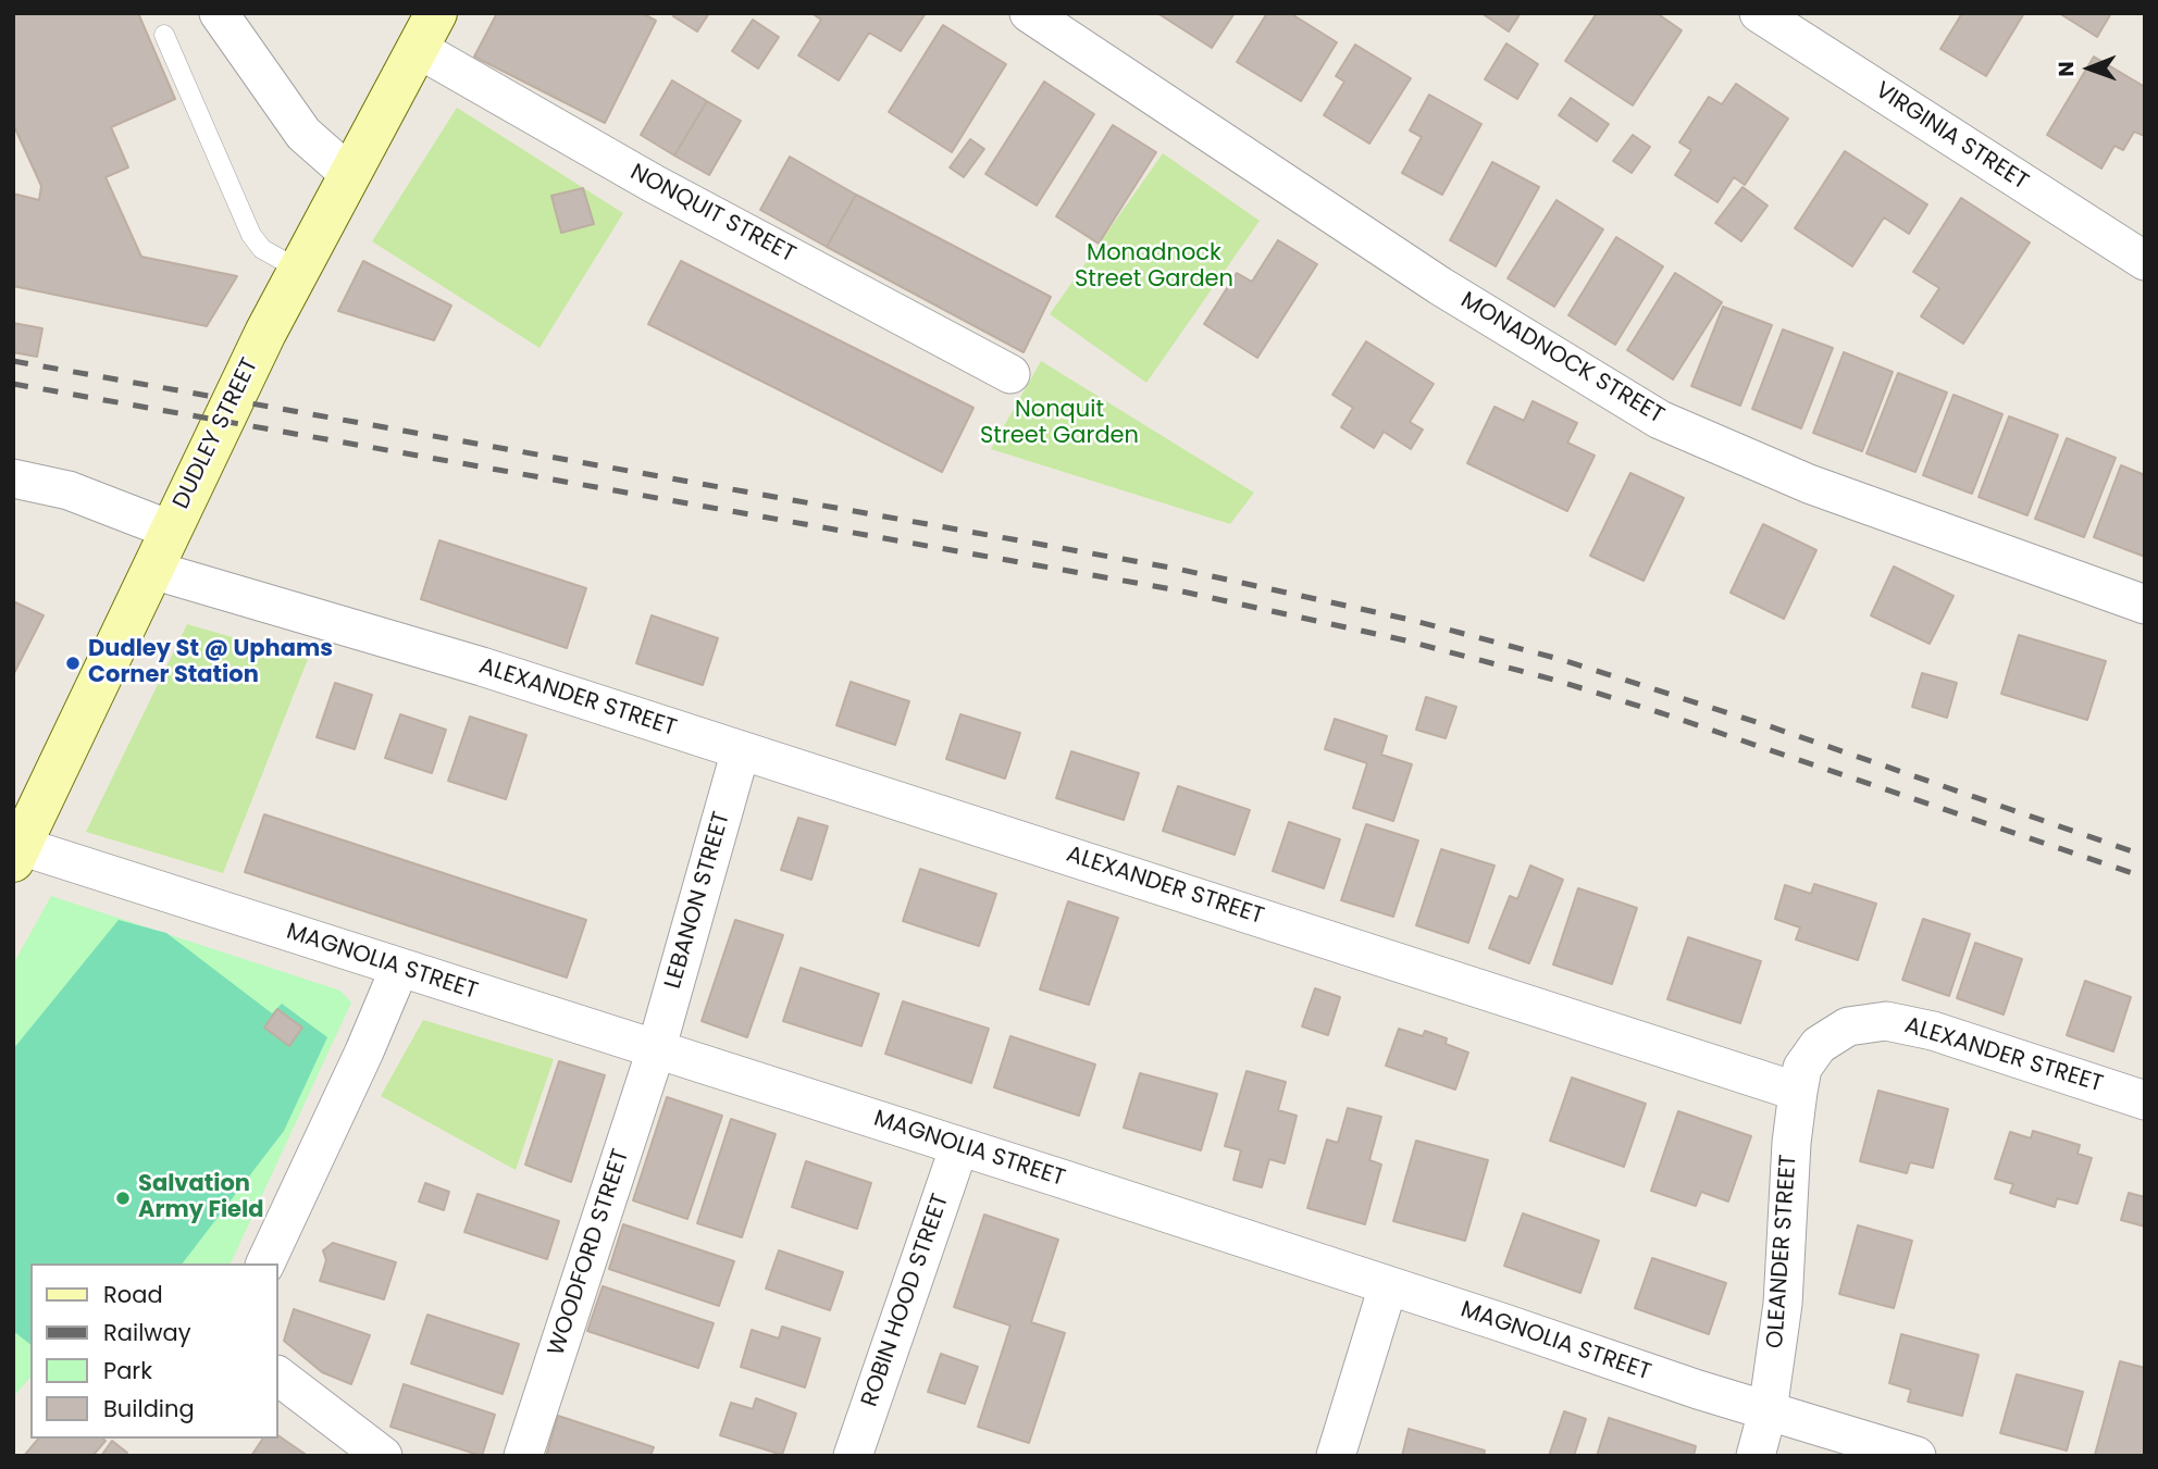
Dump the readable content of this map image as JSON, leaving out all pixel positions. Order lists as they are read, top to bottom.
{
  "streets": {
    "main road": ["DUDLEY STREET"],
    "street": [
      "VIRGINIA STREET",
      "NONQUIT STREET",
      "MONADNOCK STREET",
      "ALEXANDER STREET",
      "LEBANON STREET",
      "MAGNOLIA STREET",
      "OLEANDER STREET",
      "WOODFORD STREET",
      "ROBIN HOOD STREET"
    ]
  },
  "crossings": [
    ["NONQUIT STREET", "DUDLEY STREET"],
    ["DUDLEY STREET", "ALEXANDER STREET"],
    ["DUDLEY STREET", "MAGNOLIA STREET"],
    ["ALEXANDER STREET", "LEBANON STREET"],
    ["ALEXANDER STREET", "OLEANDER STREET"],
    ["LEBANON STREET", "MAGNOLIA STREET"],
    ["LEBANON STREET", "WOODFORD STREET"],
    ["MAGNOLIA STREET", "OLEANDER STREET"],
    ["MAGNOLIA STREET", "WOODFORD STREET"],
    ["MAGNOLIA STREET", "ROBIN HOOD STREET"]
  ],
  "parks": ["Monadnock Street Garden", "Nonquit Street Garden"],
  "places": ["Dudley St @ Uphams Corner Station", "Salvation Army Field"],
  "legend": [
    "Road",
    "Railway",
    "Park",
    "Building"
  ],
  "north": "left"
}
